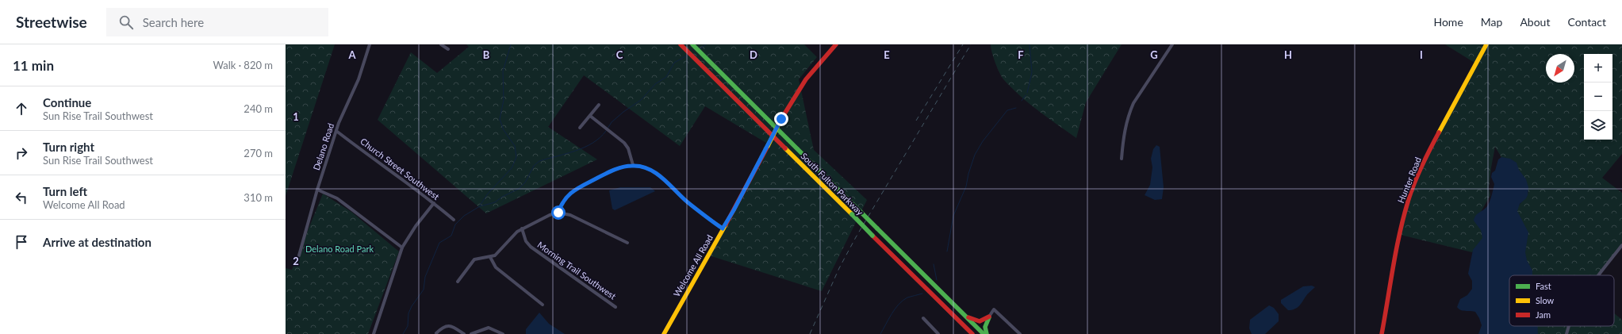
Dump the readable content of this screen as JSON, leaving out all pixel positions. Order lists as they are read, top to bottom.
{
  "streets": {
    "main road": ["Hunter Road", "South Fulton Parkway", "Welcome All Road"],
    "street": ["Delano Road", "Church Street Southwest", "Morning Trail Southwest"]
  },
  "crossings": [
    ["Delano Road", "Church Street Southwest"]
  ],
  "parks": ["Delano Road Park"],
  "legend": ["Fast", "Slow", "Jam"],
  "north": "bottom left",
  "page": {
    "header": "Streetwise",
    "search": "Search here",
    "nav": [
      "Home",
      "Map",
      "About",
      "Contact"
    ],
    "heading": ["11 min", "Walk · 820 m"],
    "map_buttons": ["+", "−"],
    "list": [
      ["Continue", "Sun Rise Trail Southwest", "240 m"],
      ["Turn right", "Sun Rise Trail Southwest", "270 m"],
      ["Turn left", "Welcome All Road", "310 m"],
      "Arrive at destination"
    ]
  },
  "grid": {
    "columns": [
      "A",
      "B",
      "C",
      "D",
      "E",
      "F",
      "G",
      "H",
      "I"
    ],
    "rows": ["1", "2"]
  }
}
